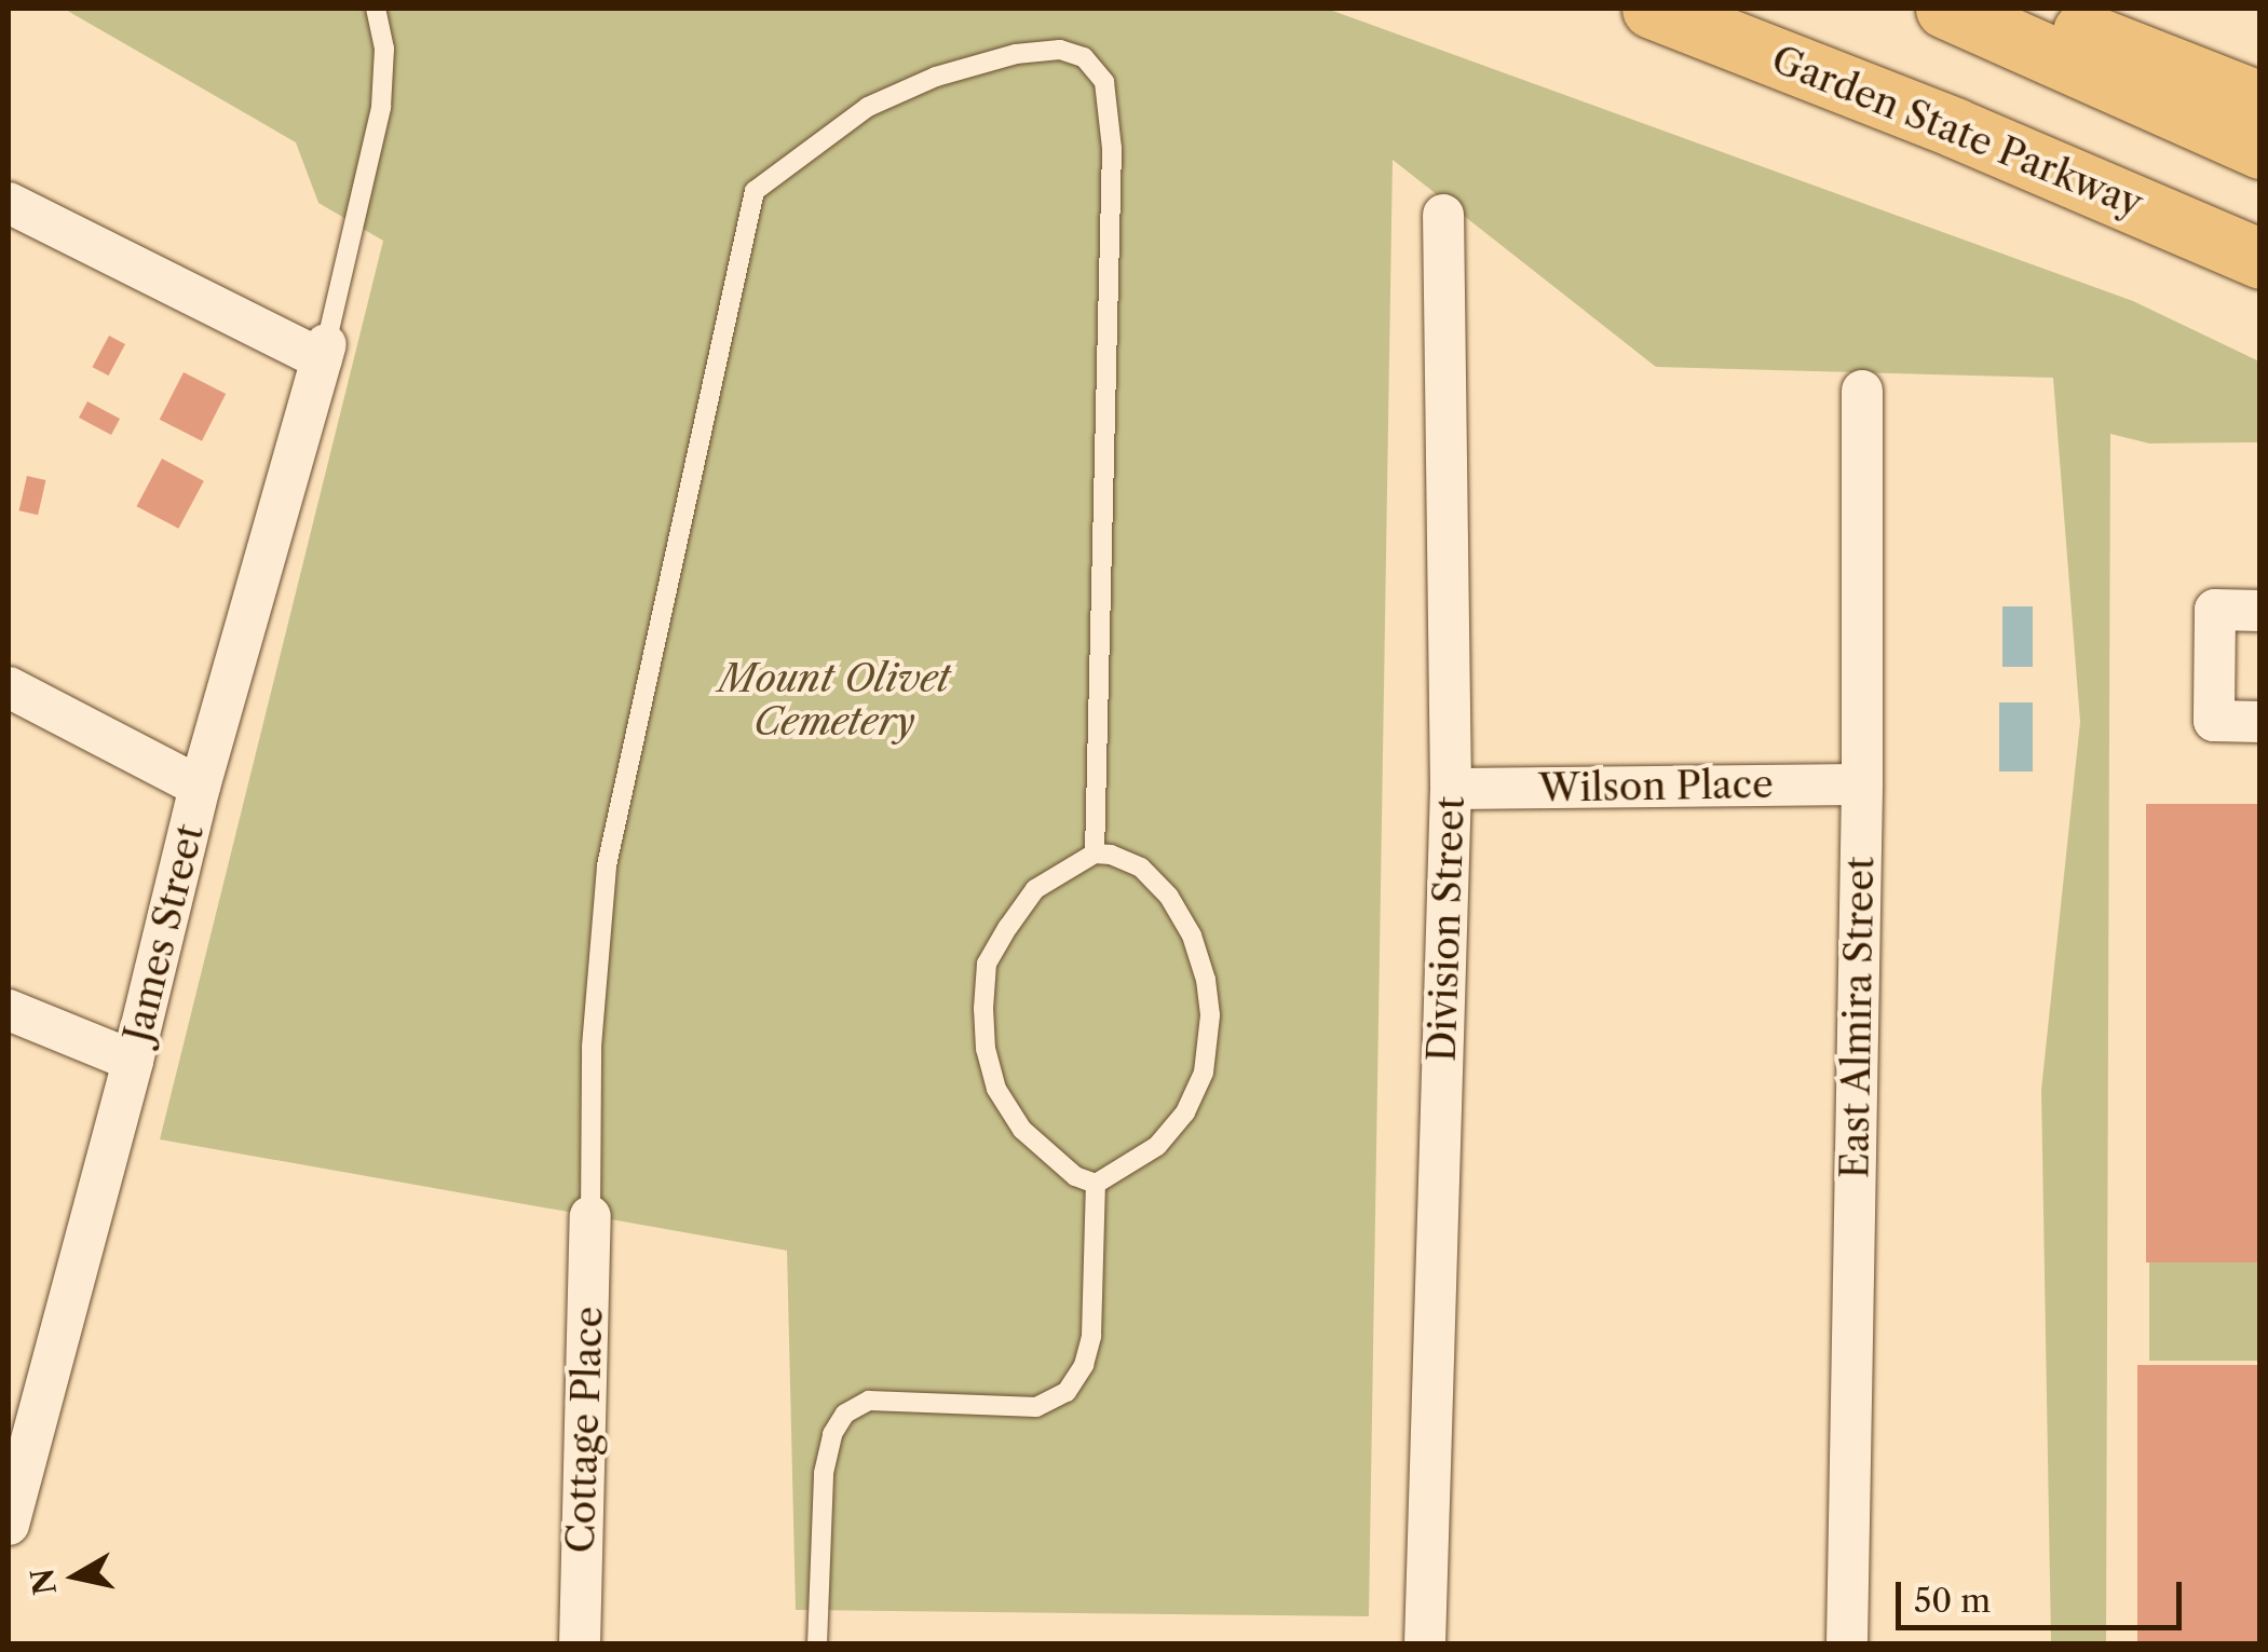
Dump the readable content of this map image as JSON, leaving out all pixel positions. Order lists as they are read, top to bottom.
{
  "streets": {
    "highway": ["Garden State Parkway"],
    "street": [
      "Wilson Place",
      "Division Street",
      "James Street",
      "East Almira Street",
      "Cottage Place"
    ]
  },
  "crossings": [
    ["Wilson Place", "Division Street"],
    ["Wilson Place", "East Almira Street"]
  ],
  "parks": ["Mount Olivet Cemetery"],
  "scale_bar": "50 m",
  "north": "left"
}
